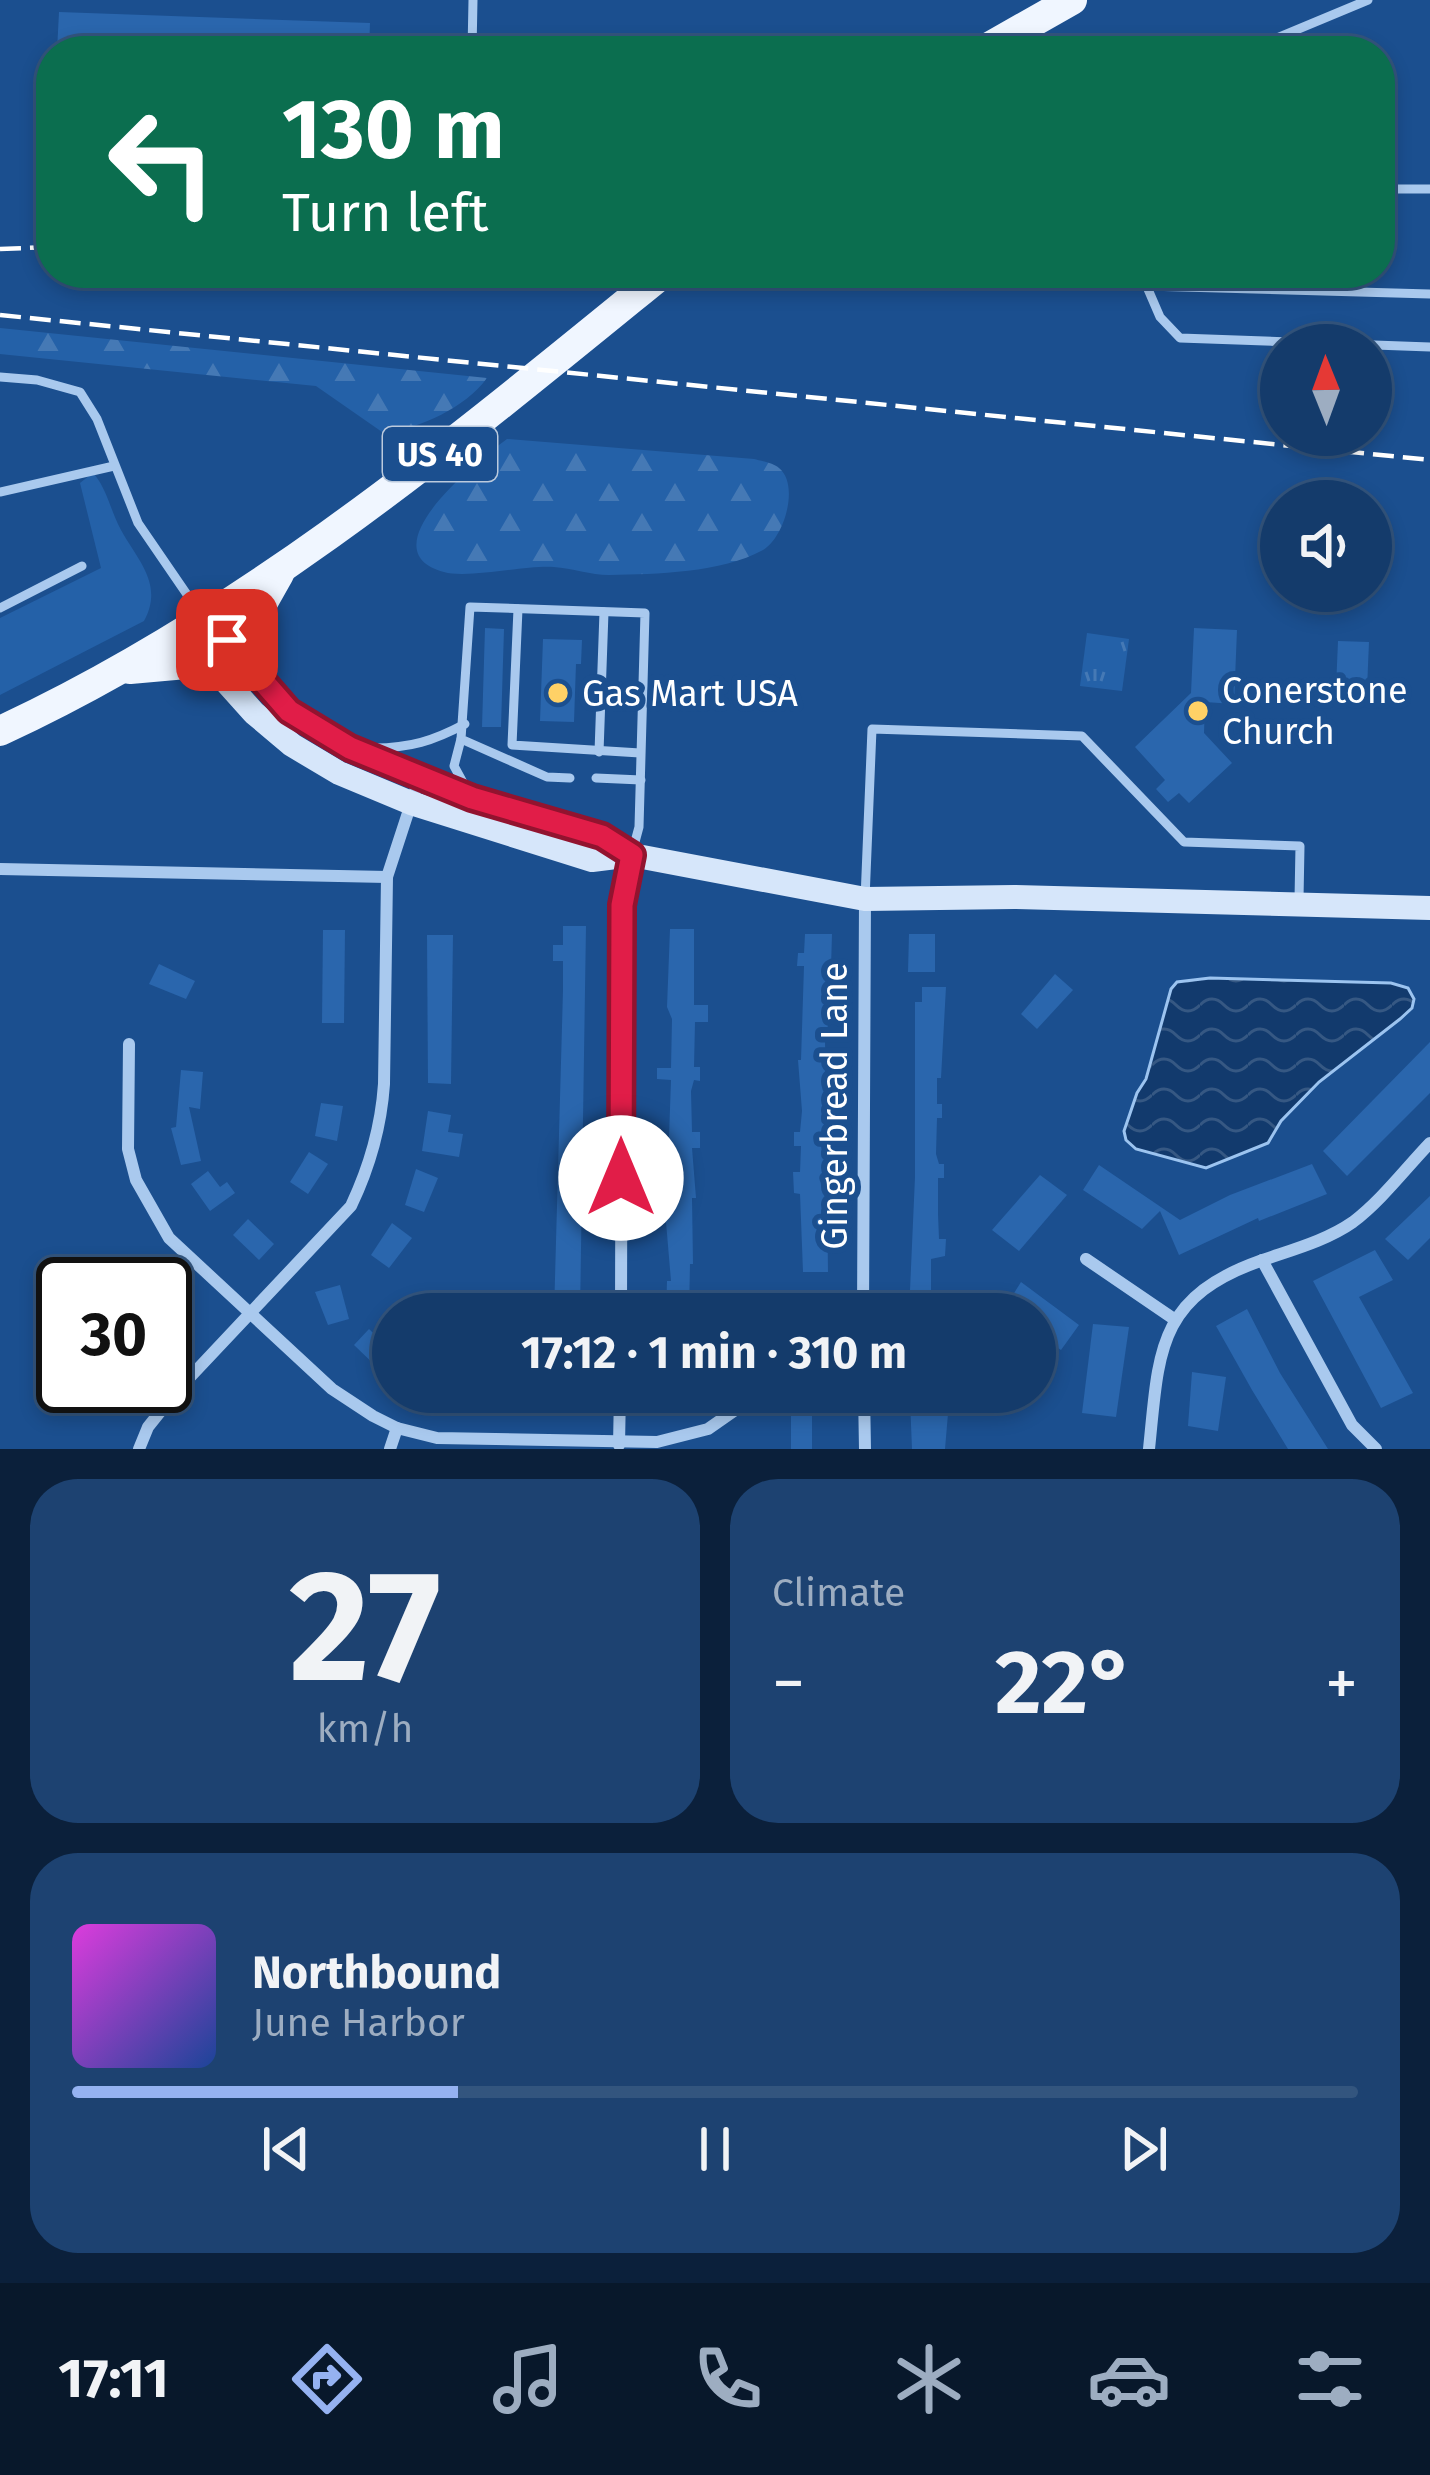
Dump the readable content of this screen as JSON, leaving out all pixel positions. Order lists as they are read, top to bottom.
{
  "streets": {
    "main road": ["US 40"],
    "street": ["Gingerbread Lane"]
  },
  "places": ["Gas Mart USA", "Conerstone Church"],
  "north": "top",
  "page": {
    "turn": ["130 m", "Turn left"],
    "limit": "30",
    "trip": "17:12 · 1 min · 310 m",
    "tile": [
      ["27", "km/h"],
      "Climate"
    ],
    "heat": ["−", "22°", "+"],
    "song": ["Northbound", "June Harbor"],
    "tabs": "17:11"
  }
}
